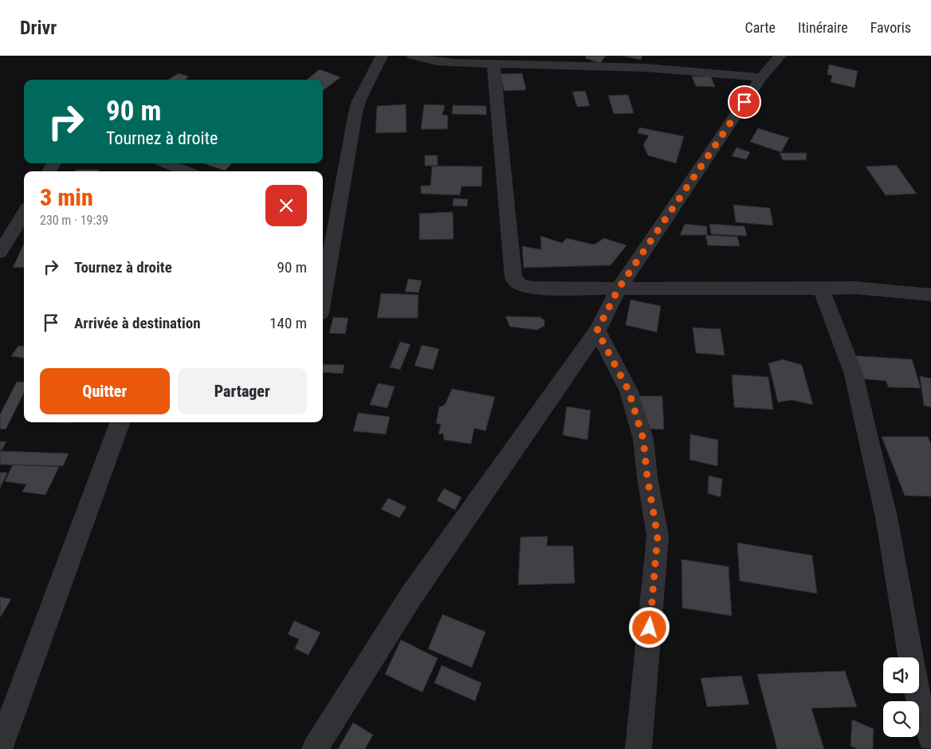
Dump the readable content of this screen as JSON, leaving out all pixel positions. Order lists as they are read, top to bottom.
{
  "page": {
    "header": "Drivr",
    "nav": ["Carte", "Itinéraire", "Favoris"],
    "turn": ["90 m", "Tournez à droite"],
    "heading": ["3 min", "230 m · 19:39"],
    "list": [
      {
        "name": "Tournez à droite",
        "value": "90 m"
      },
      {
        "name": "Arrivée à destination",
        "value": "140 m"
      }
    ],
    "buttons": ["Quitter", "Partager"]
  }
}
